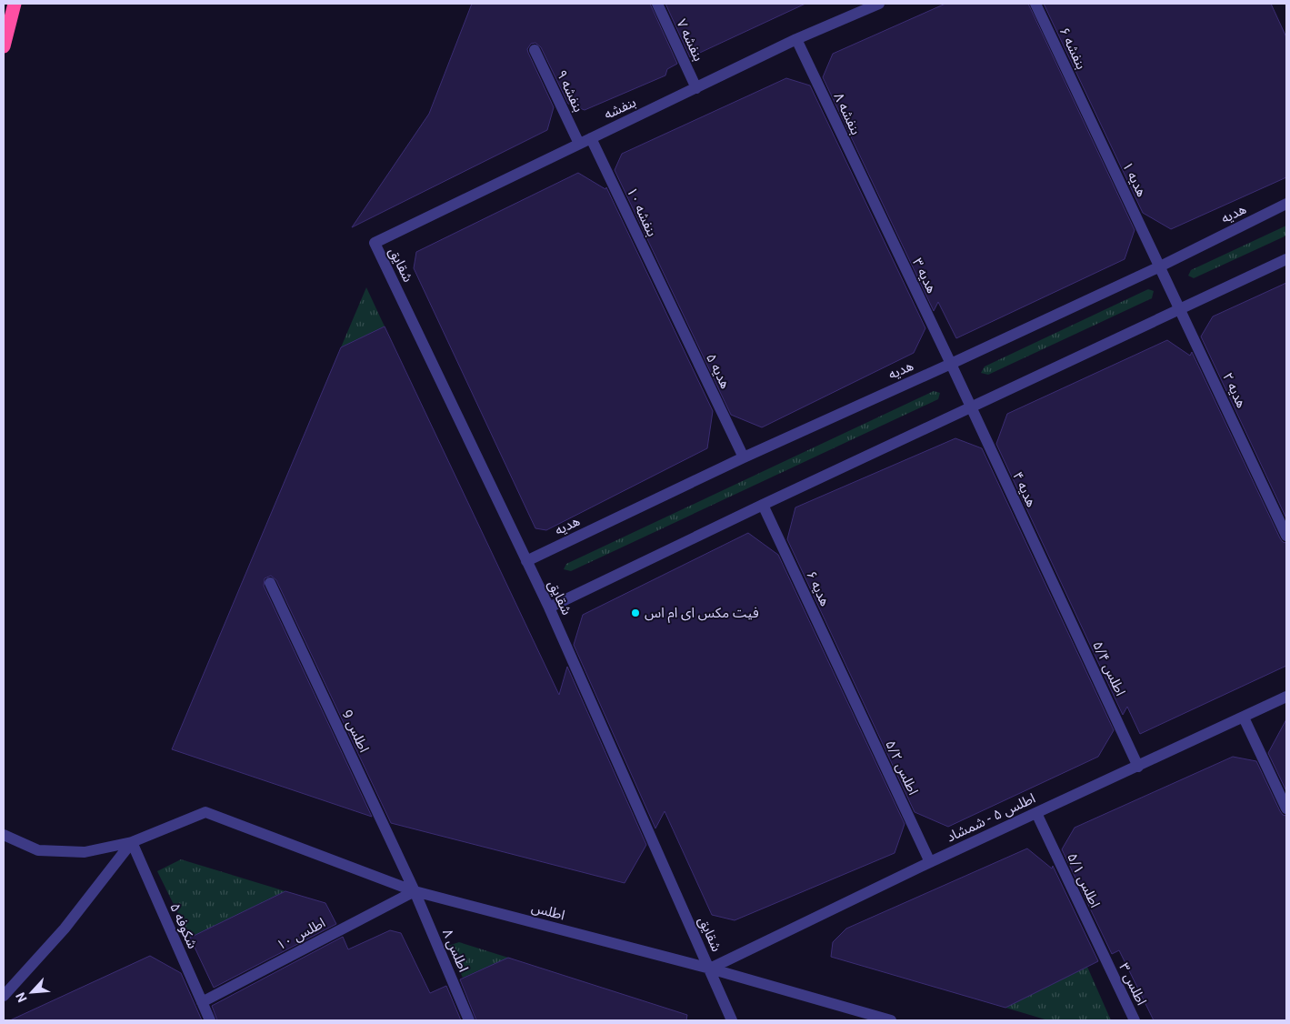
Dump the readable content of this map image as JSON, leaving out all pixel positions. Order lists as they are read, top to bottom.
{
  "streets": {
    "street": [
      "بنفشه ۷",
      "بنفشه ۶",
      "بنفشه ۹",
      "بنفشه",
      "بنفشه ۸",
      "هدیه ۱",
      "بنفشه ۱۰",
      "هدیه",
      "شقایق",
      "هدیه ۳",
      "هدیه ۵",
      "هدیه ۲",
      "هدیه ۴",
      "هدیه ۶",
      "اطلس ۵/۴",
      "اطلس 9",
      "اطلس ۵/۲",
      "اطلس ۵ - شمشاد",
      "اطلس ۵/۱",
      "اطلس",
      "شکوفه ۵",
      "اطلس ۱۰",
      "اطلس ۸",
      "اطلس ۳"
    ]
  },
  "crossings": [
    ["بنفشه ۷", "بنفشه"],
    ["بنفشه ۶", "هدیه ۱"],
    ["بنفشه ۹", "بنفشه"],
    ["بنفشه", "بنفشه ۸"],
    ["بنفشه", "بنفشه ۱۰"],
    ["بنفشه", "شقایق"],
    ["بنفشه ۸", "هدیه ۳"],
    ["هدیه ۱", "هدیه"],
    ["هدیه ۱", "هدیه ۲"],
    ["بنفشه ۱۰", "هدیه ۵"],
    ["هدیه", "شقایق"],
    ["هدیه", "هدیه ۳"],
    ["هدیه", "هدیه ۵"],
    ["شقایق", "اطلس ۵ - شمشاد"],
    ["شقایق", "اطلس"],
    ["هدیه ۳", "هدیه ۴"],
    ["هدیه ۴", "اطلس ۵/۴"],
    ["هدیه ۶", "اطلس ۵/۲"],
    ["اطلس ۵/۴", "اطلس ۵ - شمشاد"],
    ["اطلس 9", "اطلس"],
    ["اطلس 9", "اطلس ۱۰"],
    ["اطلس 9", "اطلس ۸"],
    ["اطلس ۵/۲", "اطلس ۵ - شمشاد"],
    ["اطلس ۵ - شمشاد", "اطلس ۵/۱"],
    ["اطلس ۵ - شمشاد", "اطلس"],
    ["اطلس ۵/۱", "اطلس ۳"],
    ["اطلس", "شکوفه ۵"],
    ["اطلس", "اطلس ۱۰"],
    ["اطلس", "اطلس ۸"],
    ["شکوفه ۵", "اطلس ۱۰"],
    ["اطلس ۱۰", "اطلس ۸"]
  ],
  "places": ["فیت مکس ای ام اس"],
  "north": "bottom left"
}
